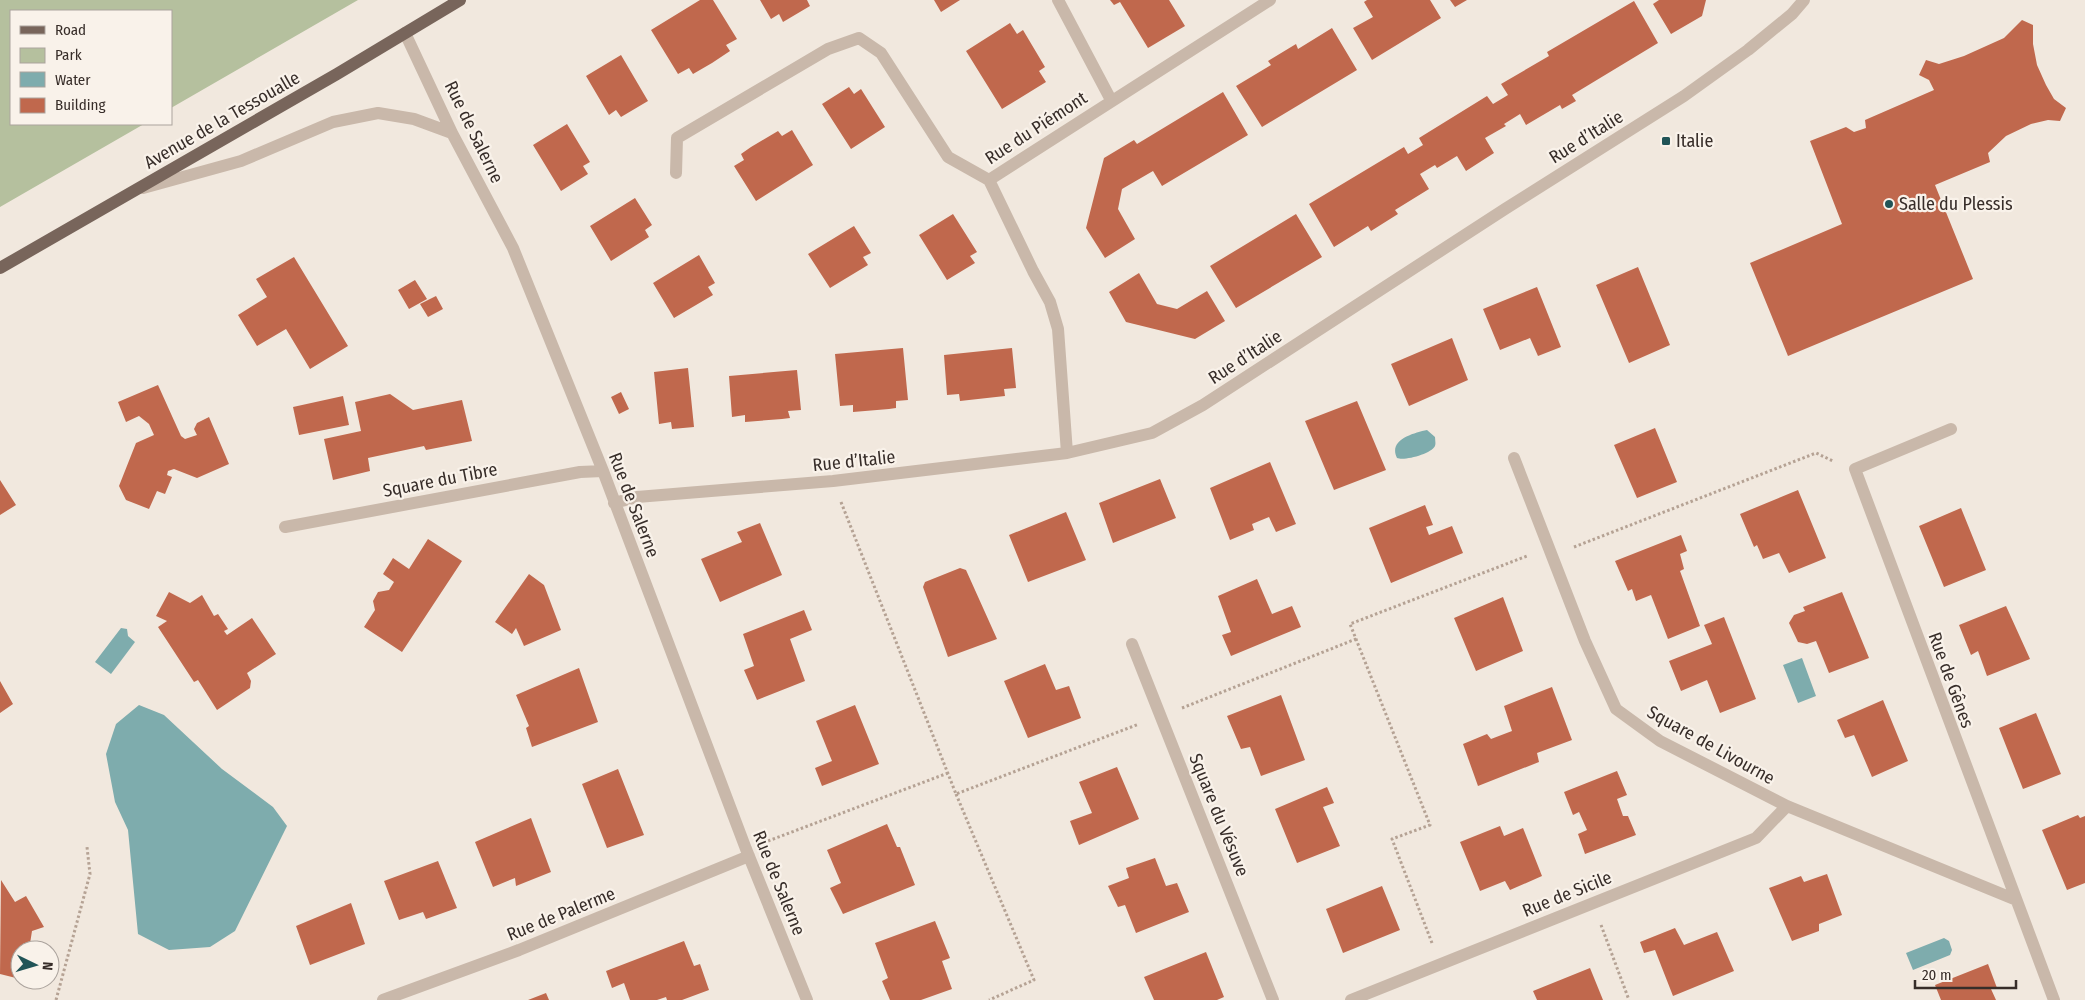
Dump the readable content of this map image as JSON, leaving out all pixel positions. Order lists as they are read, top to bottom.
{
  "streets": {
    "main road": ["Avenue de la Tessoualle"],
    "street": [
      "Rue du Piémont",
      "Rue de Salerne",
      "Rue d’Italie",
      "Square du Tibre",
      "Rue de Gênes",
      "Square de Livourne",
      "Square du Vésuve",
      "Rue de Sicile",
      "Rue de Palerme"
    ]
  },
  "crossings": [
    ["Avenue de la Tessoualle", "Rue de Salerne"],
    ["Rue du Piémont", "Rue d’Italie"],
    ["Rue de Salerne", "Rue d’Italie"],
    ["Rue de Salerne", "Square du Tibre"],
    ["Rue de Salerne", "Rue de Palerme"],
    ["Rue de Gênes", "Square de Livourne"],
    ["Square de Livourne", "Rue de Sicile"]
  ],
  "places": {
    "transit": ["Italie"],
    "other": ["Salle du Plessis"]
  },
  "legend": [
    "Road",
    "Park",
    "Water",
    "Building"
  ],
  "scale_bar": "20 m",
  "north": "right"
}
